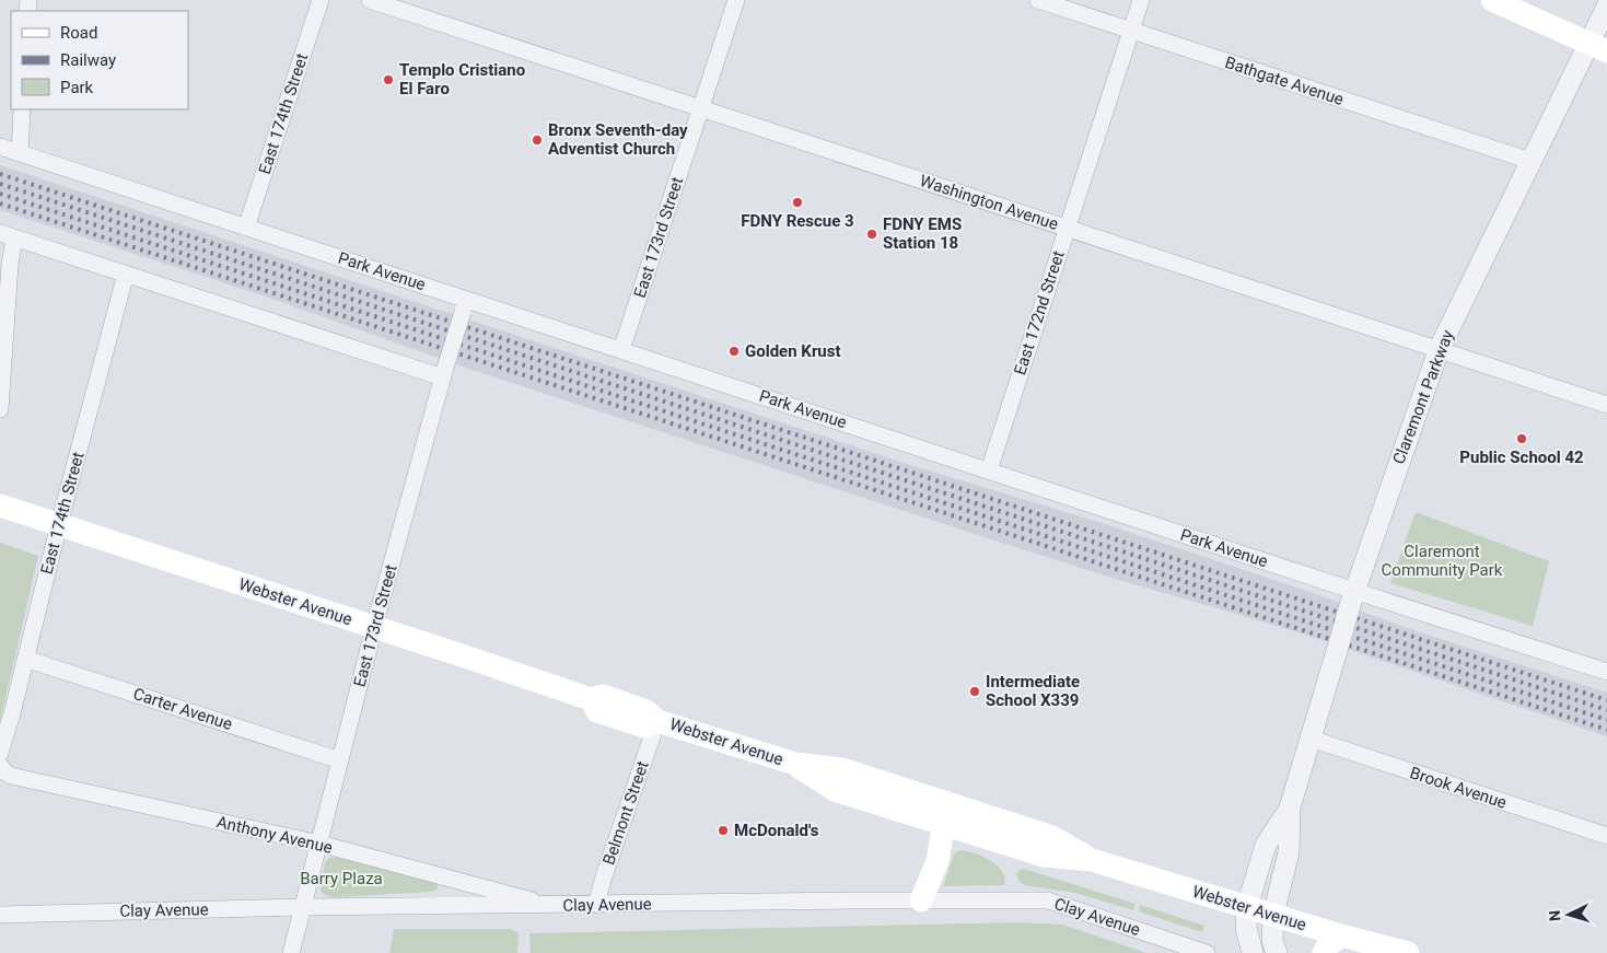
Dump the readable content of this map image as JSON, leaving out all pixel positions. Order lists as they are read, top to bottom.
{
  "streets": {
    "main road": ["Webster Avenue"],
    "street": [
      "Bathgate Avenue",
      "East 174th Street",
      "Washington Avenue",
      "East 173rd Street",
      "Park Avenue",
      "East 172nd Street",
      "Claremont Parkway",
      "Carter Avenue",
      "Brook Avenue",
      "Belmont Street",
      "Anthony Avenue",
      "Clay Avenue"
    ]
  },
  "crossings": [
    ["Bathgate Avenue", "East 172nd Street"],
    ["Bathgate Avenue", "Claremont Parkway"],
    ["East 174th Street", "Park Avenue"],
    ["East 174th Street", "Webster Avenue"],
    ["East 174th Street", "Carter Avenue"],
    ["East 174th Street", "Anthony Avenue"],
    ["Washington Avenue", "East 173rd Street"],
    ["Washington Avenue", "East 172nd Street"],
    ["Washington Avenue", "Claremont Parkway"],
    ["East 173rd Street", "Park Avenue"],
    ["East 173rd Street", "Webster Avenue"],
    ["East 173rd Street", "Carter Avenue"],
    ["East 173rd Street", "Anthony Avenue"],
    ["East 173rd Street", "Clay Avenue"],
    ["Park Avenue", "East 172nd Street"],
    ["Park Avenue", "Claremont Parkway"],
    ["Claremont Parkway", "Webster Avenue"],
    ["Claremont Parkway", "Brook Avenue"],
    ["Webster Avenue", "Belmont Street"],
    ["Belmont Street", "Clay Avenue"],
    ["Anthony Avenue", "Clay Avenue"]
  ],
  "parks": ["Claremont Community Park", "Barry Plaza"],
  "places": [
    "Templo Cristiano El Faro",
    "Bronx Seventh-day Adventist Church",
    "FDNY Rescue 3",
    "FDNY EMS Station 18",
    "Golden Krust",
    "Public School 42",
    "Intermediate School X339",
    "McDonald's"
  ],
  "legend": ["Road", "Railway", "Park"],
  "north": "left"
}
